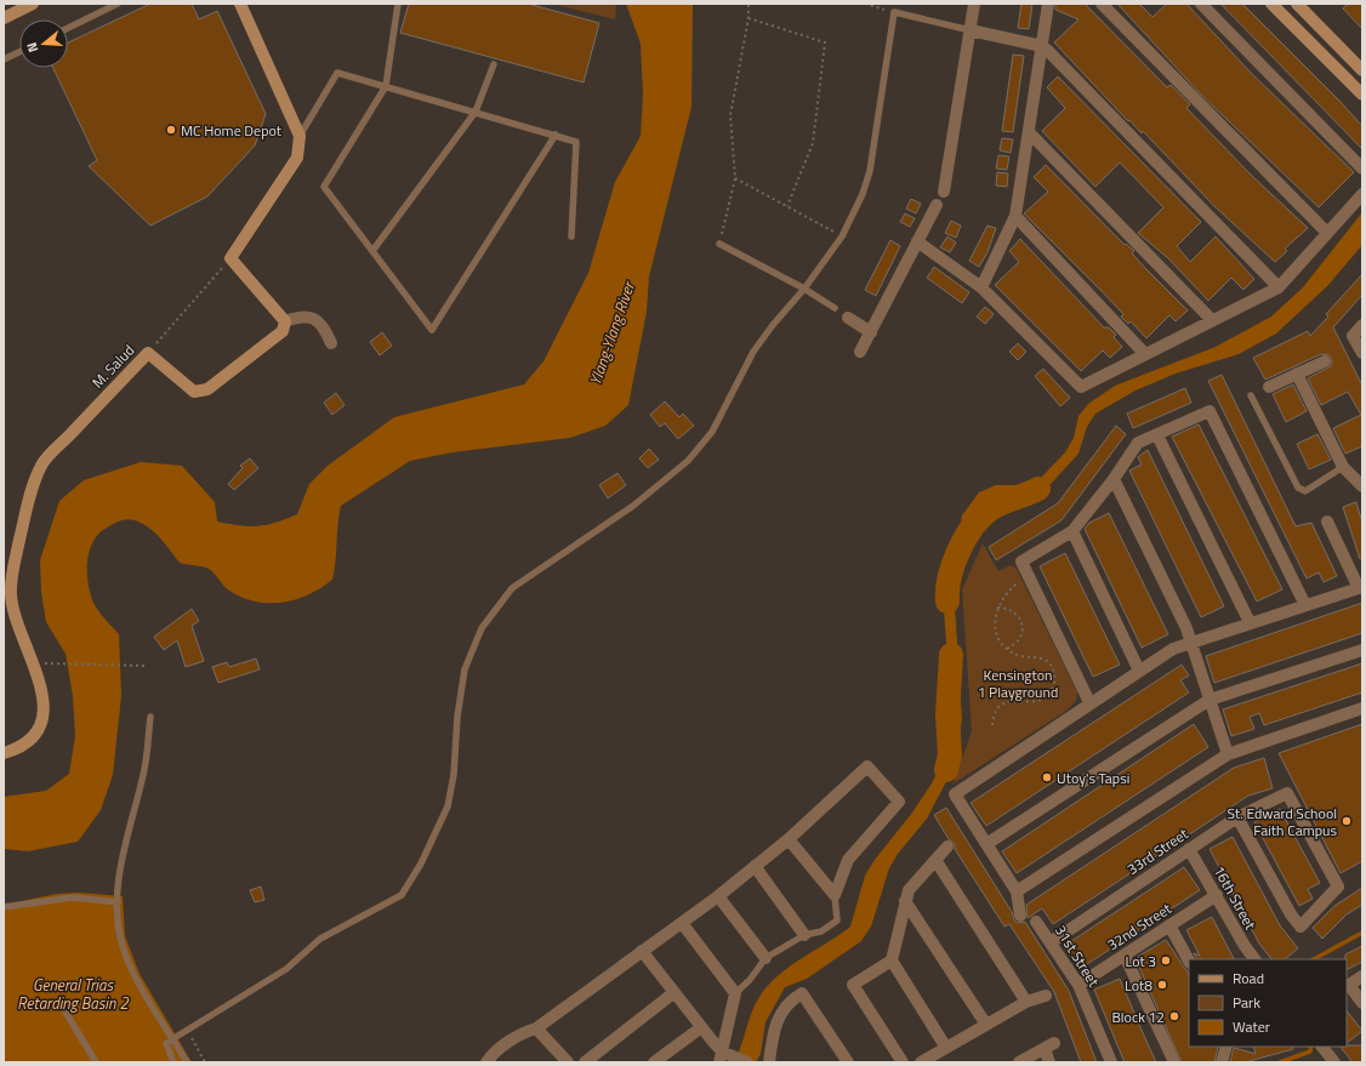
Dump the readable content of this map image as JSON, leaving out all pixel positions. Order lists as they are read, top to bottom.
{
  "streets": {
    "street": [
      "M. Salud",
      "33rd Street",
      "16th Street",
      "32nd Street",
      "31st Street"
    ]
  },
  "crossings": [
    ["33rd Street", "16th Street"],
    ["33rd Street", "31st Street"],
    ["16th Street", "32nd Street"],
    ["32nd Street", "31st Street"]
  ],
  "water": ["Ylang-Ylang River", "General Trias Retarding Basin 2"],
  "parks": ["Kensington 1 Playground"],
  "places": [
    "MC Home Depot",
    "Utoy's Tapsi",
    "St. Edward School Faith Campus",
    "Lot 3",
    "Lot8",
    "Block 12"
  ],
  "legend": ["Road", "Park", "Water"],
  "north": "left"
}
